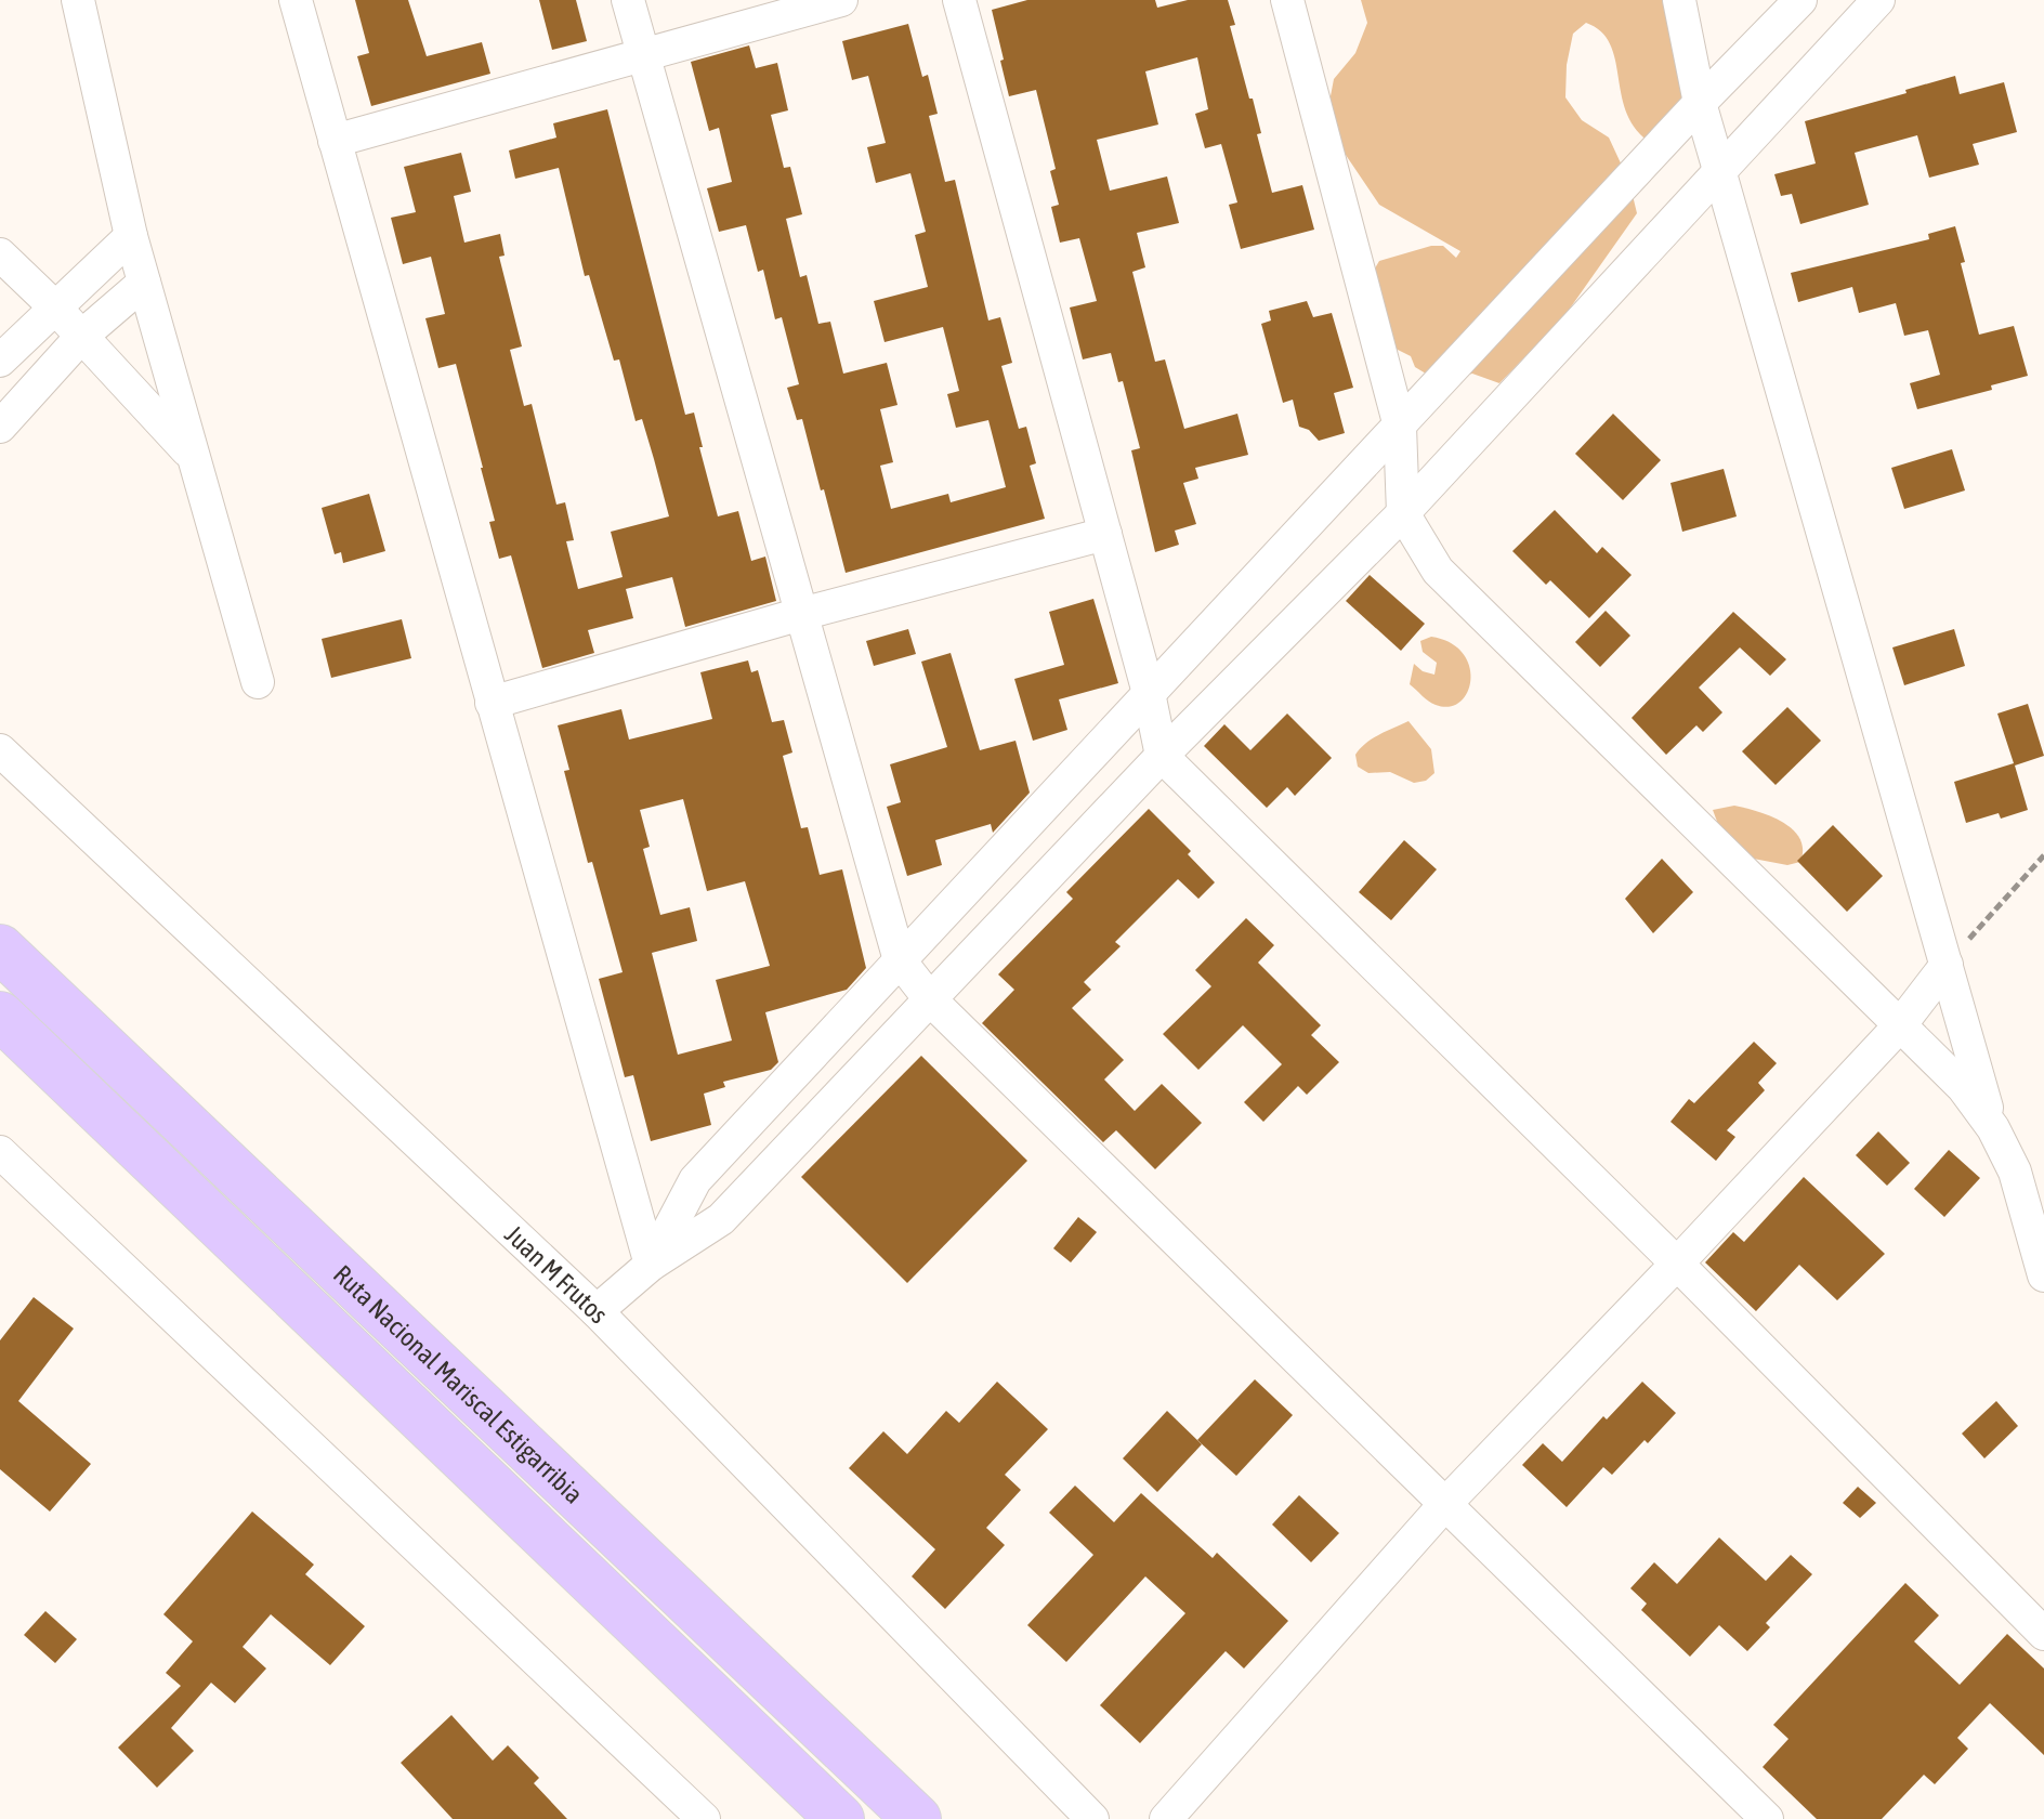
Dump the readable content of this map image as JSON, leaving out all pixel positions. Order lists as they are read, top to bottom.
{
  "streets": {
    "highway": ["Ruta Nacional Mariscal Estigarribia"],
    "street": ["Juan M Frutos"]
  }
}
